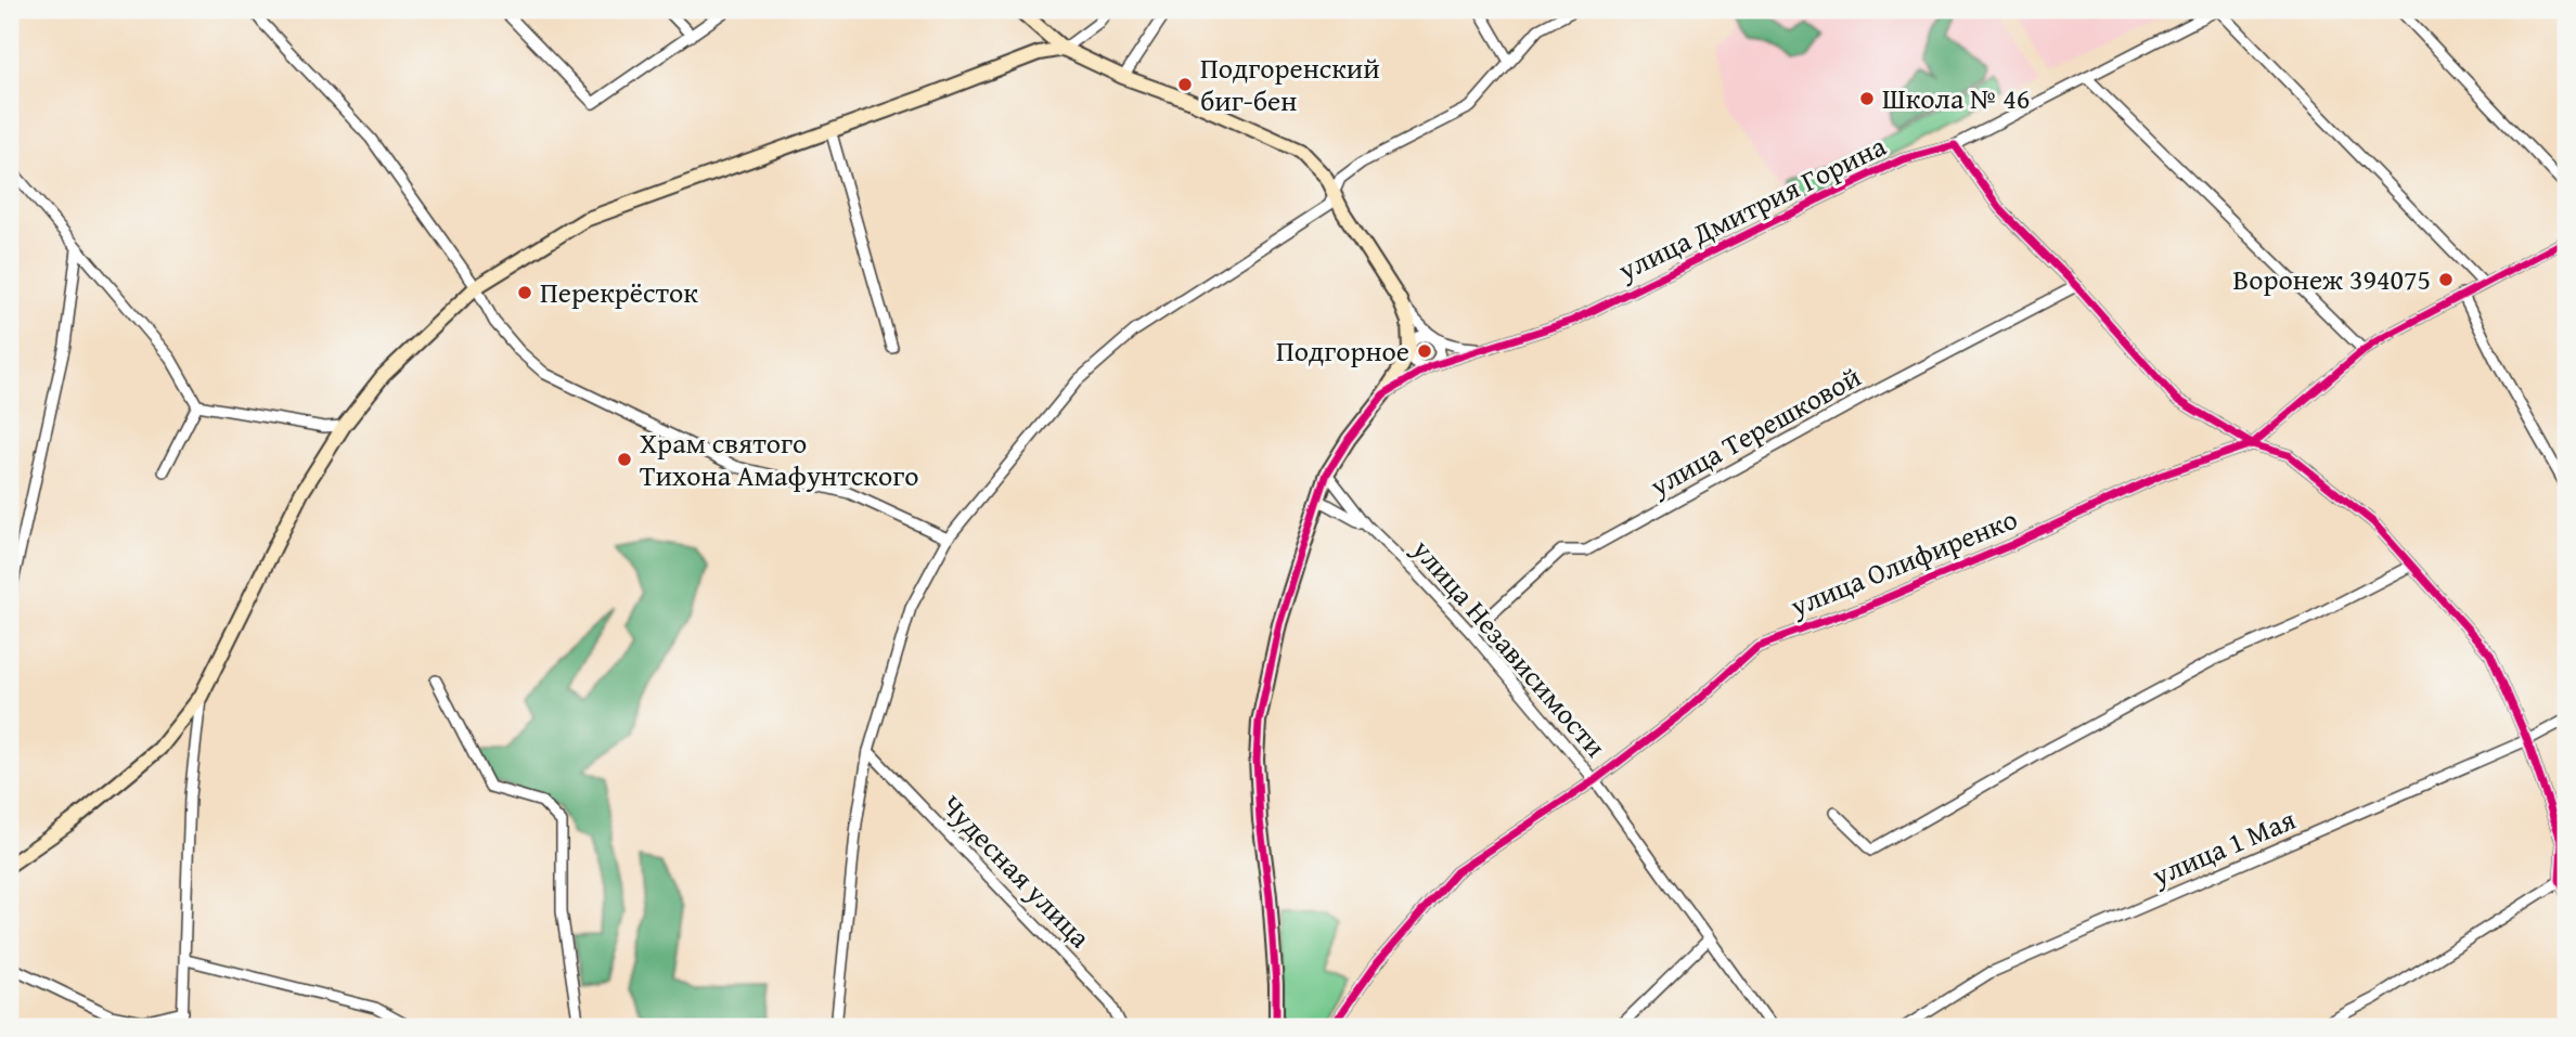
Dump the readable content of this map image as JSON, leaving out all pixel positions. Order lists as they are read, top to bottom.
{
  "streets": {
    "street": [
      "улица Дмитрия Горина",
      "улица Терешковой",
      "улица Олифиренко",
      "улица Независимости",
      "улица 1 Мая",
      "Чудесная улица"
    ]
  },
  "crossings": [
    ["улица Терешковой", "улица Независимости"],
    ["улица Олифиренко", "улица Независимости"]
  ],
  "places": [
    "Подгоренский биг-бен",
    "Школа № 46",
    "Воронеж 394075",
    "Перекрёсток",
    "Подгорное",
    "Храм святого Тихона Амафунтского"
  ]
}
